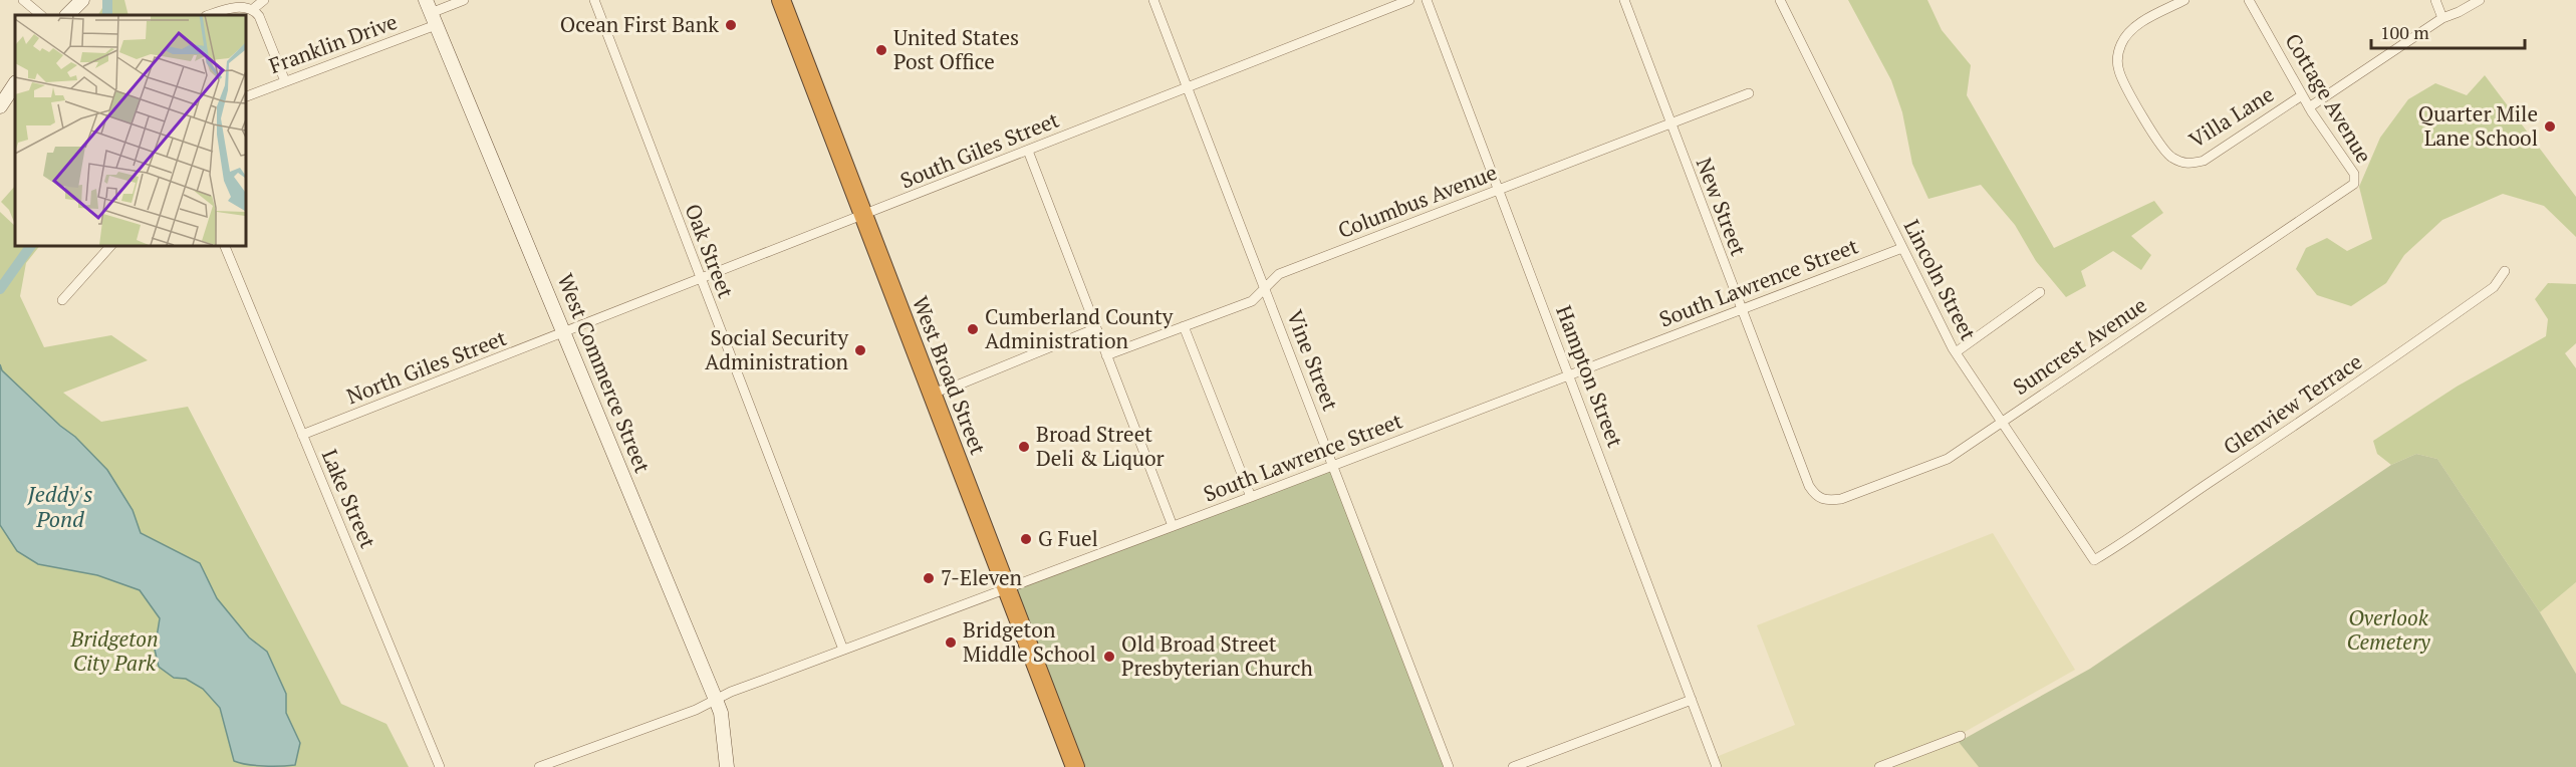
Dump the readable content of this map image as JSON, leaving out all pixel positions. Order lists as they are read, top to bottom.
{
  "streets": {
    "highway": ["West Broad Street"],
    "street": [
      "Franklin Drive",
      "Cottage Avenue",
      "Villa Lane",
      "South Giles Street",
      "Columbus Avenue",
      "New Street",
      "Oak Street",
      "Lincoln Street",
      "South Lawrence Street",
      "Suncrest Avenue",
      "Vine Street",
      "North Giles Street",
      "West Commerce Street",
      "Hampton Street",
      "Glenview Terrace",
      "Lake Street"
    ]
  },
  "crossings": [
    ["Franklin Drive", "West Commerce Street"],
    ["Cottage Avenue", "Villa Lane"],
    ["Cottage Avenue", "Suncrest Avenue"],
    ["South Giles Street", "Oak Street"],
    ["South Giles Street", "Vine Street"],
    ["South Giles Street", "North Giles Street"],
    ["South Giles Street", "West Commerce Street"],
    ["South Giles Street", "West Broad Street"],
    ["Columbus Avenue", "New Street"],
    ["Columbus Avenue", "Vine Street"],
    ["Columbus Avenue", "Hampton Street"],
    ["New Street", "South Lawrence Street"],
    ["New Street", "Suncrest Avenue"],
    ["Oak Street", "South Lawrence Street"],
    ["Lincoln Street", "South Lawrence Street"],
    ["Lincoln Street", "Suncrest Avenue"],
    ["Lincoln Street", "Glenview Terrace"],
    ["South Lawrence Street", "Vine Street"],
    ["South Lawrence Street", "West Commerce Street"],
    ["South Lawrence Street", "West Broad Street"],
    ["South Lawrence Street", "Hampton Street"],
    ["North Giles Street", "West Commerce Street"],
    ["North Giles Street", "Lake Street"]
  ],
  "water": ["Jeddy's Pond"],
  "parks": ["Overlook Cemetery", "Bridgeton City Park"],
  "places": [
    "Ocean First Bank",
    "United States Post Office",
    "Quarter Mile Lane School",
    "Cumberland County Administration",
    "Social Security Administration",
    "Broad Street Deli & Liquor",
    "G Fuel",
    "7-Eleven",
    "Bridgeton Middle School",
    "Old Broad Street Presbyterian Church"
  ],
  "scale_bar": "100 m"
}
